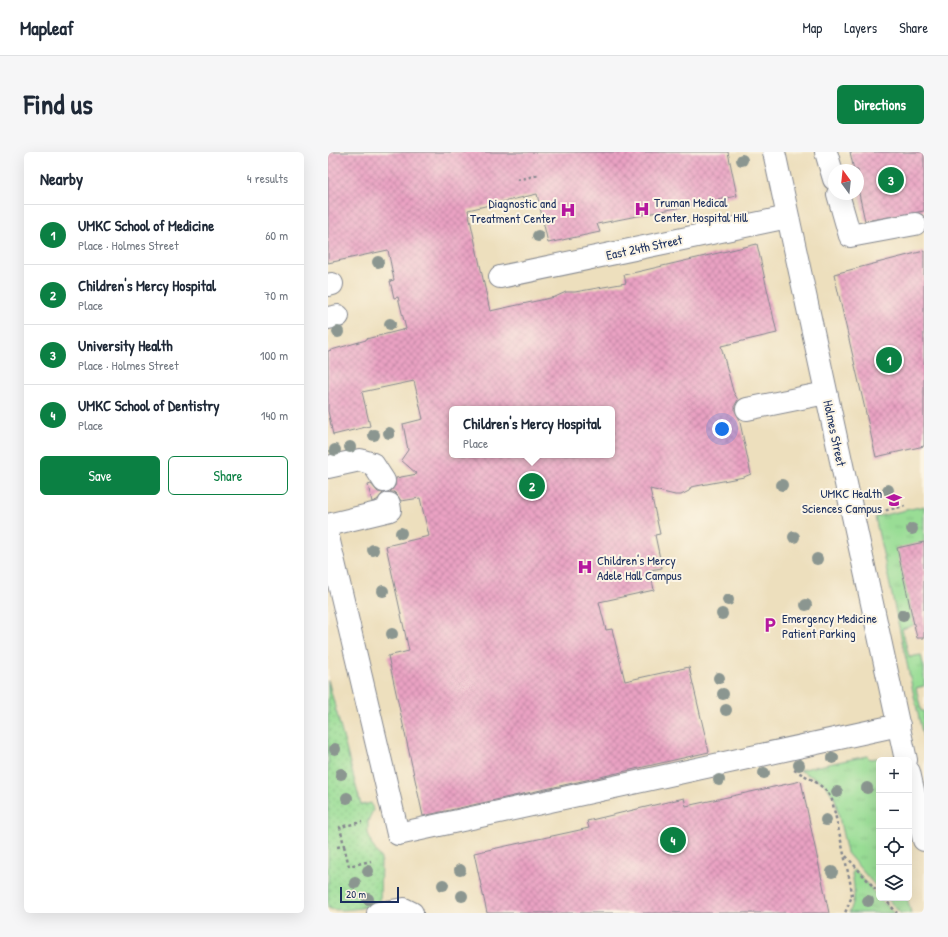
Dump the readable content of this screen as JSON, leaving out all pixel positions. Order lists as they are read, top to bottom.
{
  "streets": {
    "street": ["East 24th Street", "Holmes Street"]
  },
  "crossings": [
    ["East 24th Street", "Holmes Street"]
  ],
  "places": {
    "hospital": ["Truman Medical Center, Hospital Hill", "Diagnostic and Treatment Center", "Children's Mercy Adele Hall Campus"],
    "school or university": ["UMKC Health Sciences Campus"],
    "parking": ["Emergency Medicine Patient Parking"]
  },
  "scale_bar": "20 m",
  "north": "top",
  "page": {
    "header": "Mapleaf",
    "nav": ["Map", "Layers", "Share"],
    "title": "Find us",
    "buttons": [
      "Directions",
      ["Save", "Share"]
    ],
    "heading": ["Nearby", "4 results"],
    "pins": [
      "3",
      "1",
      "2",
      "4"
    ],
    "list": [
      {
        "mark": "1",
        "name": "UMKC School of Medicine",
        "note": "Place · Holmes Street",
        "value": "60 m"
      },
      {
        "mark": "2",
        "name": "Children's Mercy Hospital",
        "note": "Place",
        "value": "70 m"
      },
      {
        "mark": "3",
        "name": "University Health",
        "note": "Place · Holmes Street",
        "value": "100 m"
      },
      {
        "mark": "4",
        "name": "UMKC School of Dentistry",
        "note": "Place",
        "value": "140 m"
      }
    ],
    "popup": ["Children's Mercy Hospital", "Place"],
    "map_buttons": ["+", "−"],
    "scale": "20 m"
  }
}
